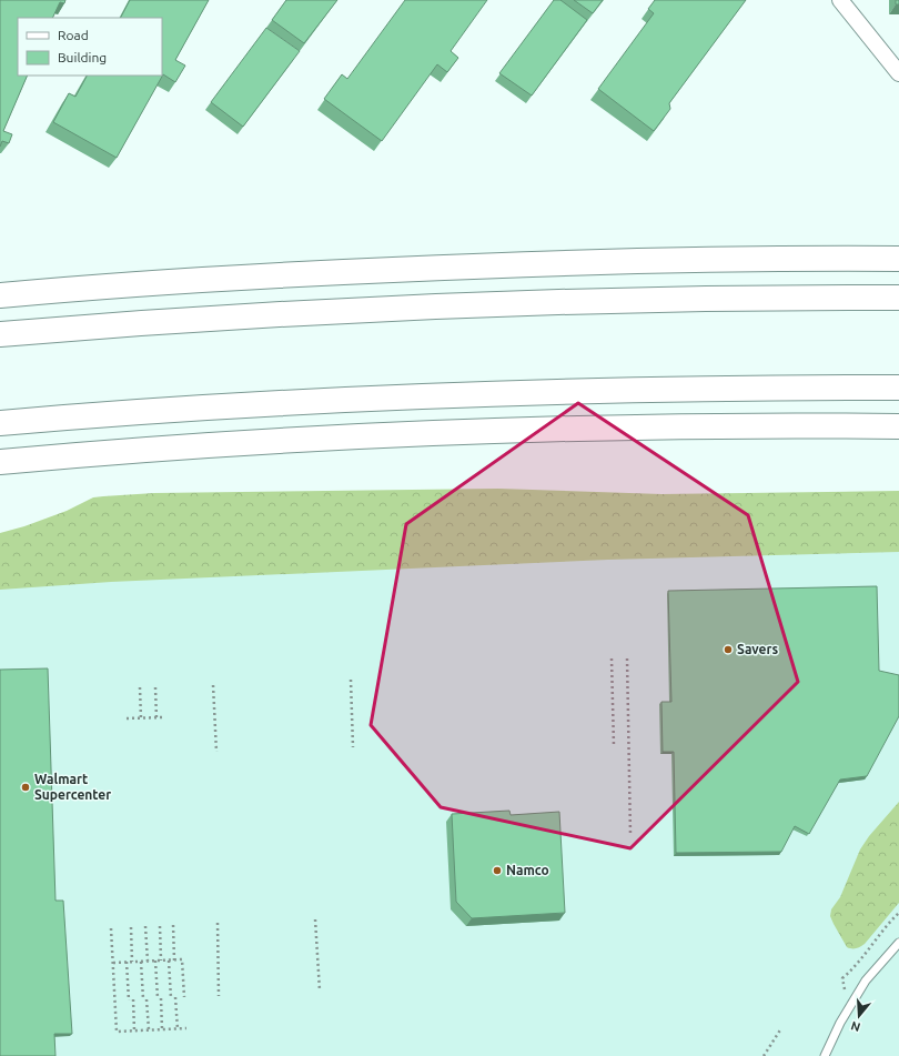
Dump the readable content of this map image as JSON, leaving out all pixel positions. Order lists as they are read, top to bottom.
{
  "places": ["Savers", "Walmart Supercenter", "Namco"],
  "legend": ["Road", "Building"],
  "north": "bottom"
}
